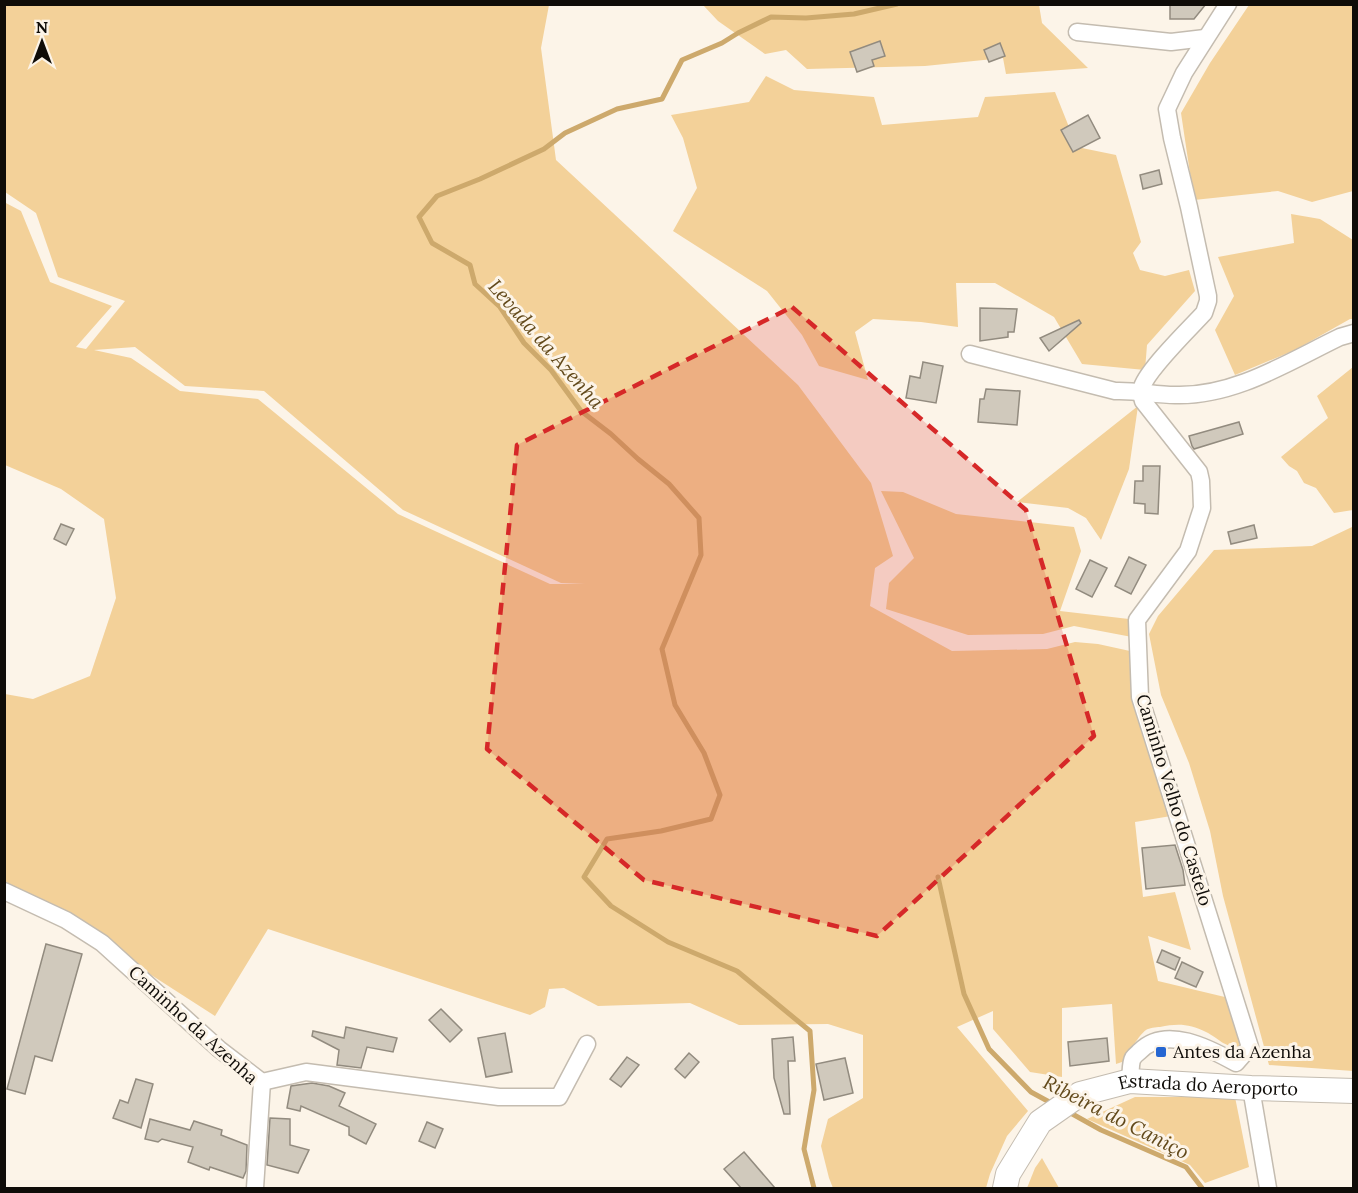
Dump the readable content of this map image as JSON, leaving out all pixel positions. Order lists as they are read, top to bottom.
{
  "streets": {
    "main road": ["Estrada do Aeroporto"],
    "street": ["Caminho Velho do Castelo", "Caminho da Azenha"]
  },
  "crossings": [
    ["Caminho Velho do Castelo", "Estrada do Aeroporto"]
  ],
  "water": ["Levada da Azenha", "Ribeira do Caniço"],
  "places": {
    "transit": ["Antes da Azenha"]
  },
  "north": "top"
}
